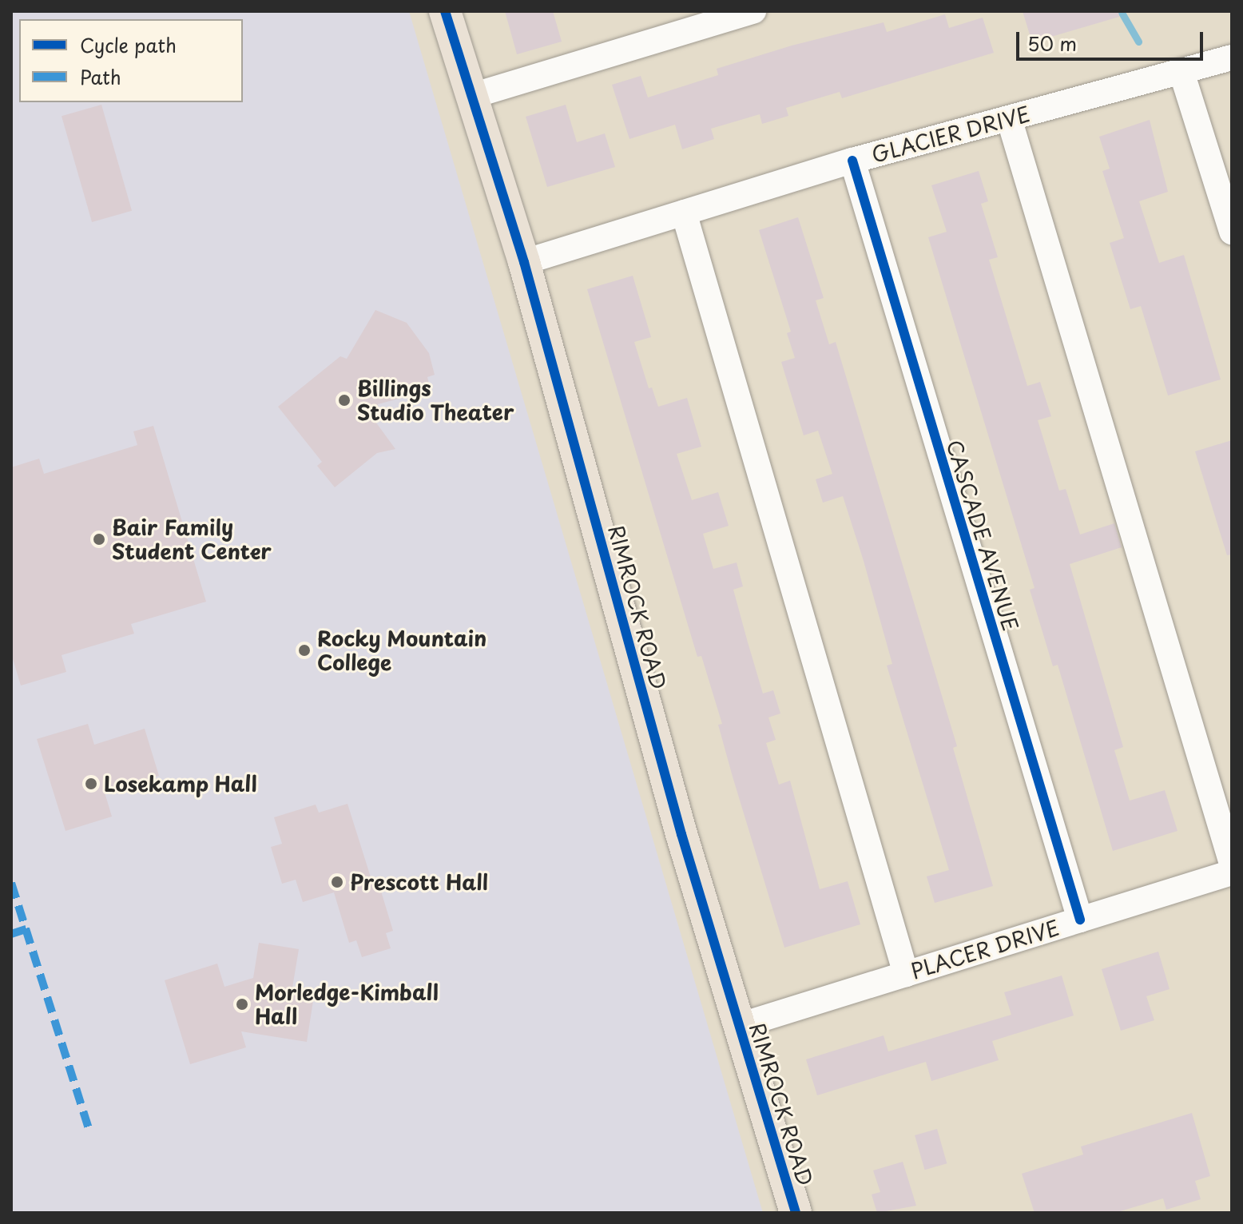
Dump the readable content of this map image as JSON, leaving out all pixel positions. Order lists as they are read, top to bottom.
{
  "streets": {
    "main road": ["RIMROCK ROAD"],
    "street": ["GLACIER DRIVE", "CASCADE AVENUE", "PLACER DRIVE"]
  },
  "crossings": [
    ["GLACIER DRIVE", "CASCADE AVENUE"],
    ["GLACIER DRIVE", "RIMROCK ROAD"],
    ["CASCADE AVENUE", "PLACER DRIVE"],
    ["RIMROCK ROAD", "PLACER DRIVE"]
  ],
  "places": [
    "Billings Studio Theater",
    "Bair Family Student Center",
    "Rocky Mountain College",
    "Losekamp Hall",
    "Prescott Hall",
    "Morledge-Kimball Hall"
  ],
  "legend": ["Cycle path", "Path"],
  "scale_bar": "50 m"
}
